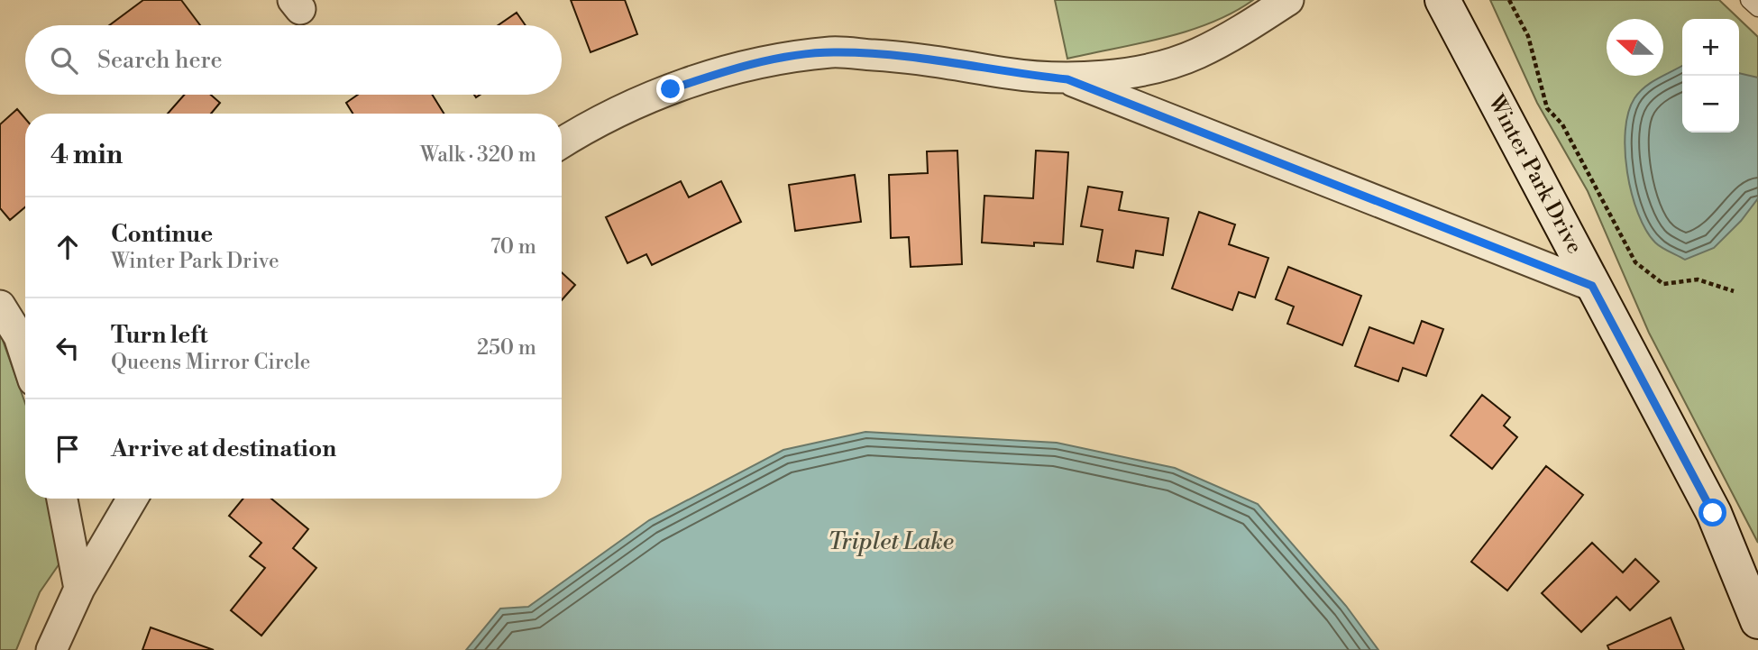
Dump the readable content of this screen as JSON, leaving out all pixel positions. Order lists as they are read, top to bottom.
{
  "streets": {
    "street": ["Winter Park Drive"]
  },
  "water": ["Triplet Lake"],
  "north": "left",
  "page": {
    "map_buttons": ["+", "−"],
    "search": "Search here",
    "heading": ["4 min", "Walk · 320 m"],
    "list": [
      ["Continue", "Winter Park Drive", "70 m"],
      ["Turn left", "Queens Mirror Circle", "250 m"],
      "Arrive at destination"
    ]
  }
}
